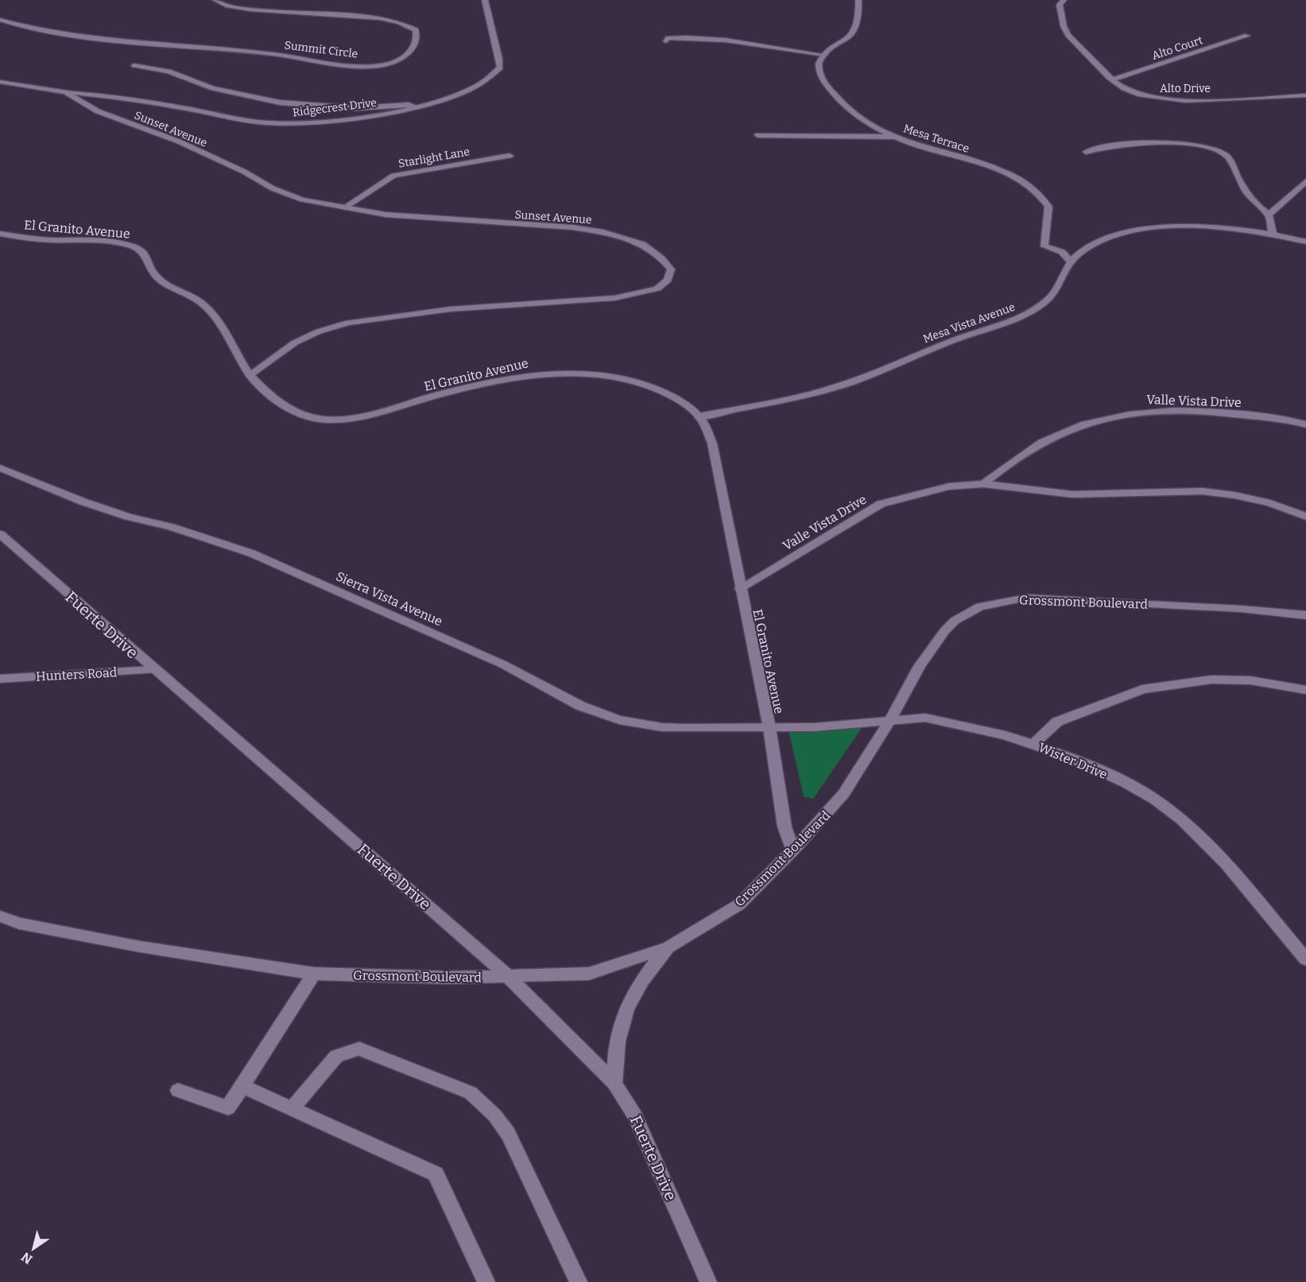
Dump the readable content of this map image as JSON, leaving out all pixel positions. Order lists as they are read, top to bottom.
{
  "streets": {
    "street": [
      "Alto Court",
      "Summit Circle",
      "Alto Drive",
      "Ridgecrest Drive",
      "Sunset Avenue",
      "Mesa Terrace",
      "Starlight Lane",
      "El Granito Avenue",
      "Mesa Vista Avenue",
      "Valle Vista Drive",
      "Sierra Vista Avenue",
      "Grossmont Boulevard",
      "Fuerte Drive",
      "Hunters Road",
      "Wister Drive"
    ]
  },
  "crossings": [
    ["Alto Court", "Alto Drive"],
    ["Ridgecrest Drive", "Sunset Avenue"],
    ["Sunset Avenue", "Starlight Lane"],
    ["Sunset Avenue", "El Granito Avenue"],
    ["Mesa Terrace", "Mesa Vista Avenue"],
    ["El Granito Avenue", "Mesa Vista Avenue"],
    ["El Granito Avenue", "Valle Vista Drive"],
    ["El Granito Avenue", "Sierra Vista Avenue"],
    ["El Granito Avenue", "Grossmont Boulevard"],
    ["El Granito Avenue", "Wister Drive"],
    ["Sierra Vista Avenue", "Wister Drive"],
    ["Grossmont Boulevard", "Fuerte Drive"],
    ["Grossmont Boulevard", "Wister Drive"],
    ["Fuerte Drive", "Hunters Road"]
  ],
  "north": "bottom left"
}
